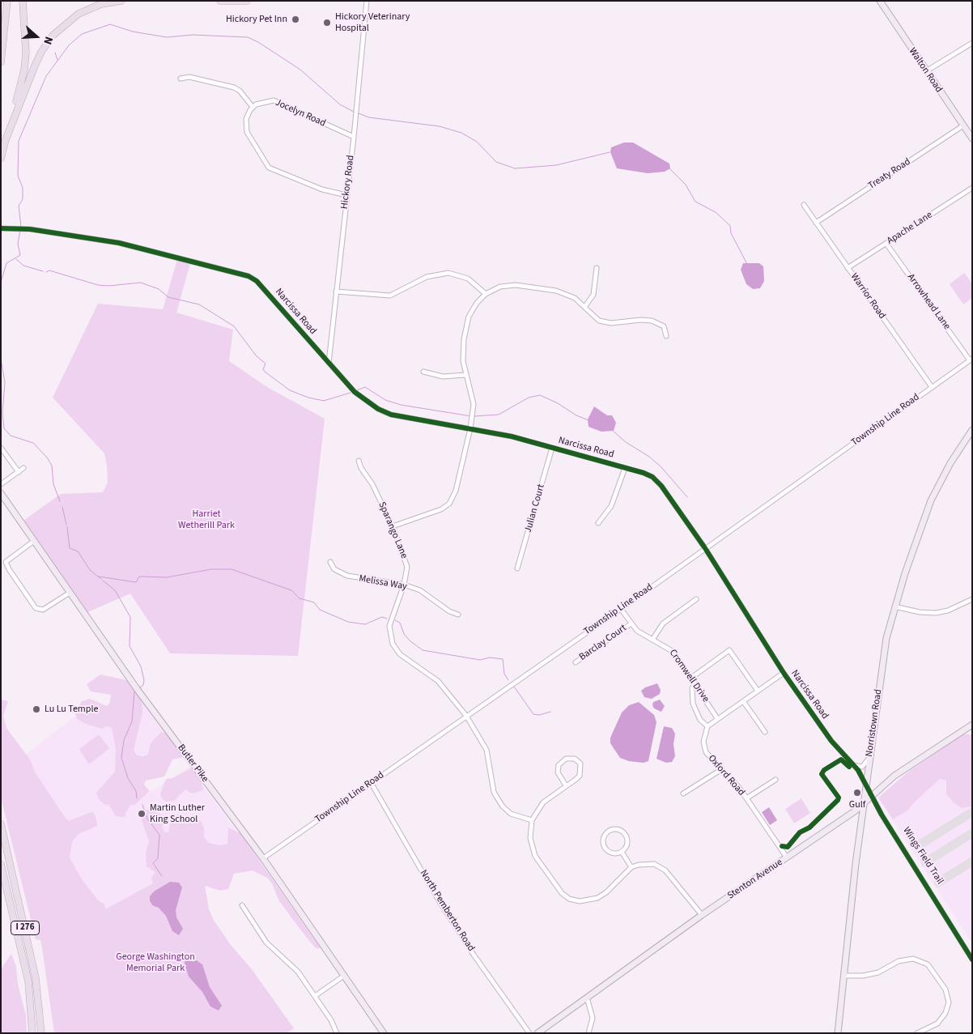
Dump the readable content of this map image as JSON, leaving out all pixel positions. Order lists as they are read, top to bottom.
{
  "streets": {
    "highway": ["I 276"],
    "main road": [
      "Walton Road",
      "Norristown Road",
      "Butler Pike",
      "Stenton Avenue"
    ],
    "street": [
      "Jocelyn Road",
      "Treaty Road",
      "Hickory Road",
      "Apache Lane",
      "Warrior Road",
      "Arrowhead Lane",
      "Narcissa Road",
      "Township Line Road",
      "Julian Court",
      "Sparango Lane",
      "Melissa Way",
      "Barclay Court",
      "Cromwell Drive",
      "Oxford Road",
      "North Pemberton Road"
    ],
    "cycle path": ["Wings Field Trail"]
  },
  "crossings": [
    ["Walton Road", "Treaty Road"],
    ["Jocelyn Road", "Hickory Road"],
    ["Treaty Road", "Warrior Road"],
    ["Hickory Road", "Narcissa Road"],
    ["Apache Lane", "Warrior Road"],
    ["Apache Lane", "Arrowhead Lane"],
    ["Warrior Road", "Township Line Road"],
    ["Arrowhead Lane", "Township Line Road"],
    ["Narcissa Road", "Township Line Road"],
    ["Narcissa Road", "Julian Court"],
    ["Narcissa Road", "Norristown Road"],
    ["Narcissa Road", "Stenton Avenue"],
    ["Township Line Road", "Sparango Lane"],
    ["Township Line Road", "Cromwell Drive"],
    ["Township Line Road", "Butler Pike"],
    ["Township Line Road", "North Pemberton Road"],
    ["Sparango Lane", "Melissa Way"],
    ["Barclay Court", "Cromwell Drive"],
    ["Norristown Road", "Stenton Avenue"],
    ["Oxford Road", "Stenton Avenue"]
  ],
  "parks": ["Harriet Wetherill Park", "George Washington Memorial Park"],
  "places": [
    "Hickory Pet Inn",
    "Hickory Veterinary Hospital",
    "Lu Lu Temple",
    "Gulf",
    "Martin Luther King School"
  ],
  "north": "right"
}
